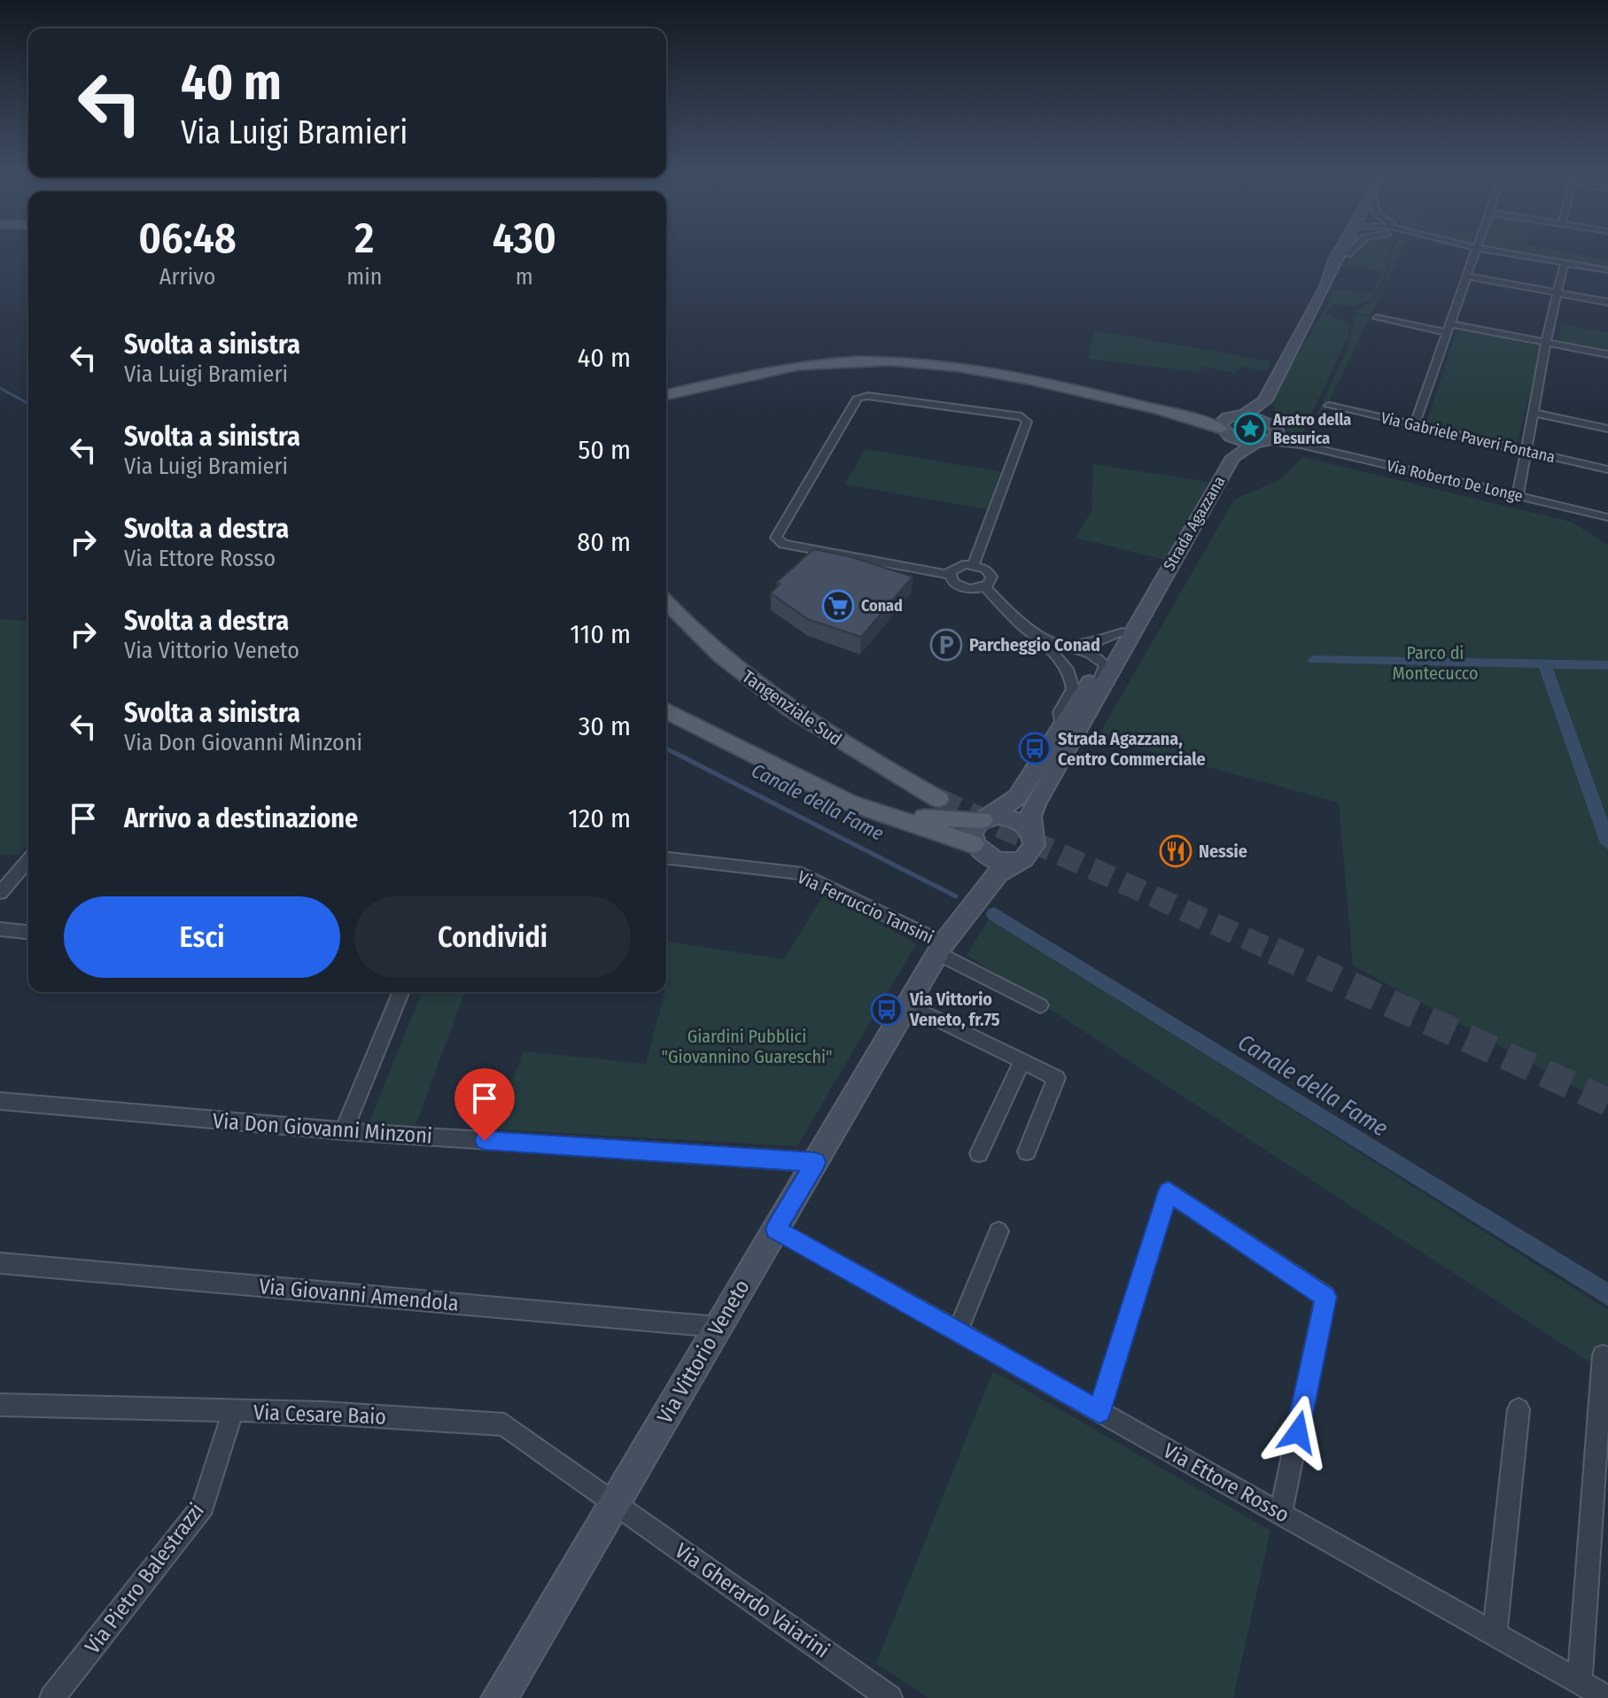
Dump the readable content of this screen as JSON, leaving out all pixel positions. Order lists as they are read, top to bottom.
{
  "streets": {
    "main road": ["Strada Agazzana", "Tangenziale Sud", "Via Vittorio Veneto"],
    "street": [
      "Via Gabriele Paveri Fontana",
      "Via Roberto De Longe",
      "Via Ferruccio Tansini",
      "Via Don Giovanni Minzoni",
      "Via Giovanni Amendola",
      "Via Cesare Baio",
      "Via Ettore Rosso",
      "Via Pietro Balestrazzi",
      "Via Gherardo Vaiarini"
    ]
  },
  "crossings": [
    ["Via Ferruccio Tansini", "Via Vittorio Veneto"],
    ["Via Don Giovanni Minzoni", "Via Vittorio Veneto"],
    ["Via Giovanni Amendola", "Via Vittorio Veneto"],
    ["Via Vittorio Veneto", "Via Cesare Baio"],
    ["Via Vittorio Veneto", "Via Ettore Rosso"],
    ["Via Vittorio Veneto", "Via Gherardo Vaiarini"],
    ["Via Cesare Baio", "Via Pietro Balestrazzi"],
    ["Via Cesare Baio", "Via Gherardo Vaiarini"]
  ],
  "water": ["Canale della Fame"],
  "parks": ["Parco di Montecucco", "Giardini Pubblici \"Giovannino Guareschi\""],
  "places": {
    "place": ["Aratro della Besurica"],
    "supermarket": ["Conad"],
    "parking": ["Parcheggio Conad"],
    "bus stop": ["Strada Agazzana, Centro Commerciale", "Via Vittorio Veneto, fr.75"],
    "restaurant": ["Nessie"]
  },
  "page": {
    "turn": ["40 m", "Via Luigi Bramieri"],
    "eta": [
      "06:48",
      "Arrivo",
      "2",
      "min",
      "430",
      "m"
    ],
    "list": [
      {
        "name": "Svolta a sinistra",
        "note": "Via Luigi Bramieri",
        "value": "40 m"
      },
      {
        "name": "Svolta a sinistra",
        "note": "Via Luigi Bramieri",
        "value": "50 m"
      },
      {
        "name": "Svolta a destra",
        "note": "Via Ettore Rosso",
        "value": "80 m"
      },
      {
        "name": "Svolta a destra",
        "note": "Via Vittorio Veneto",
        "value": "110 m"
      },
      {
        "name": "Svolta a sinistra",
        "note": "Via Don Giovanni Minzoni",
        "value": "30 m"
      },
      {
        "name": "Arrivo a destinazione",
        "value": "120 m"
      }
    ],
    "buttons": ["Esci", "Condividi"]
  }
}
